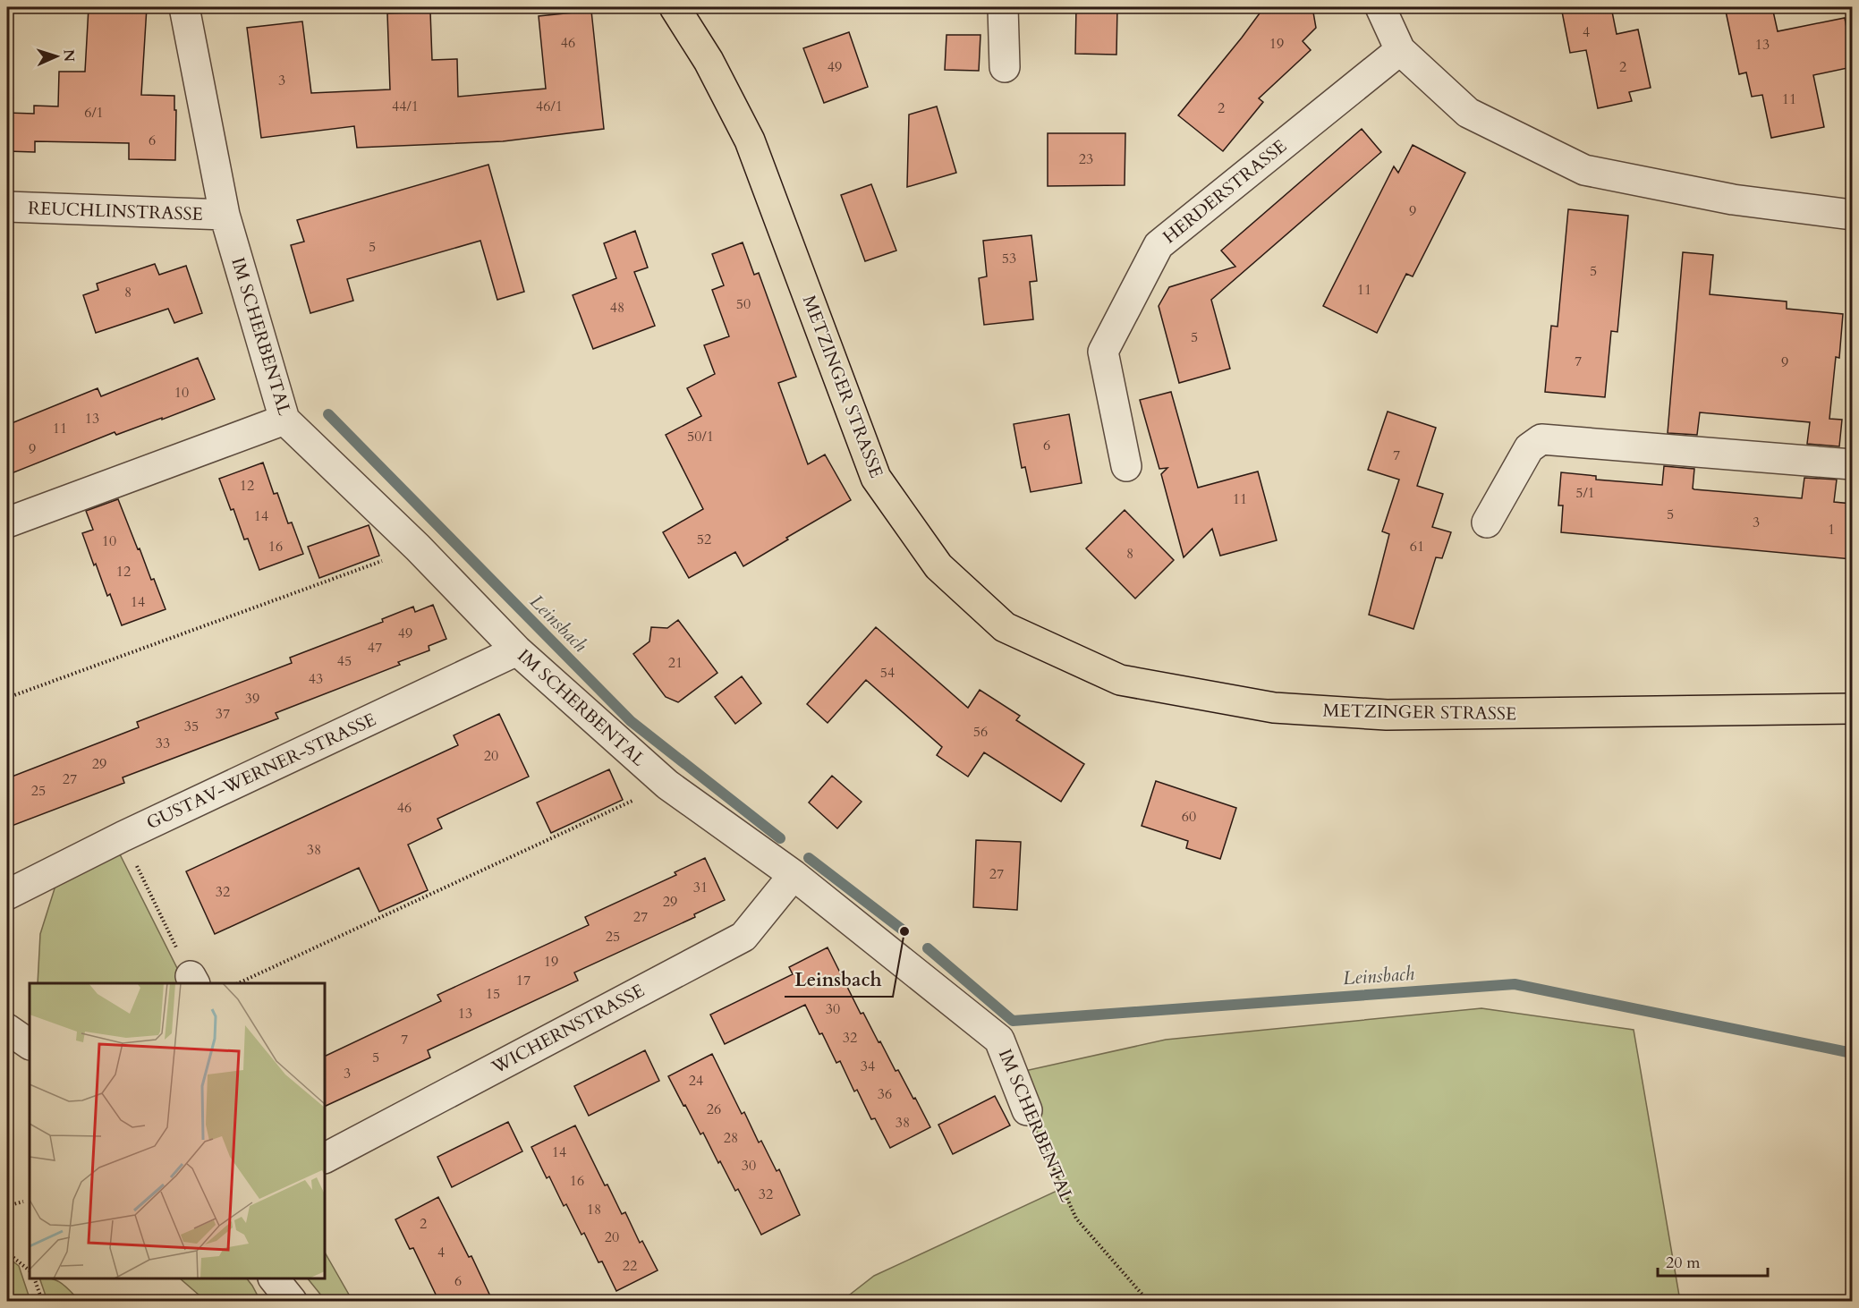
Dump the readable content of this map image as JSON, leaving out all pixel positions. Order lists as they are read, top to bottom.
{
  "streets": {
    "main road": ["METZINGER STRASSE"],
    "street": [
      "HERDERSTRASSE",
      "REUCHLINSTRASSE",
      "IM SCHERBENTAL",
      "GUSTAV-WERNER-STRASSE",
      "WICHERNSTRASSE"
    ]
  },
  "crossings": [
    ["REUCHLINSTRASSE", "IM SCHERBENTAL"],
    ["IM SCHERBENTAL", "GUSTAV-WERNER-STRASSE"],
    ["IM SCHERBENTAL", "WICHERNSTRASSE"]
  ],
  "water": ["Leinsbach"],
  "places": ["Leinsbach"],
  "house_numbers": [
    "4",
    "46",
    "19",
    "13",
    "49",
    "2",
    "3",
    "11",
    "44/1",
    "46/1",
    "2",
    "6/1",
    "6",
    "23",
    "9",
    "5",
    "53",
    "5",
    "11",
    "8",
    "50",
    "48",
    "5",
    "7",
    "9",
    "10",
    "13",
    "11",
    "50/1",
    "6",
    "9",
    "7",
    "12",
    "5/1",
    "11",
    "5",
    "14",
    "3",
    "1",
    "52",
    "10",
    "16",
    "61",
    "8",
    "12",
    "14",
    "49",
    "47",
    "45",
    "21",
    "54",
    "43",
    "39",
    "37",
    "35",
    "56",
    "33",
    "20",
    "29",
    "27",
    "25",
    "46",
    "60",
    "38",
    "27",
    "31",
    "32",
    "29",
    "27",
    "25",
    "19",
    "17",
    "15",
    "30",
    "13",
    "32",
    "7",
    "5",
    "34",
    "3",
    "24",
    "36",
    "26",
    "38",
    "28",
    "14",
    "30",
    "16",
    "32",
    "18",
    "2",
    "20",
    "4",
    "22",
    "6"
  ],
  "scale_bar": "20 m",
  "north": "right"
}
